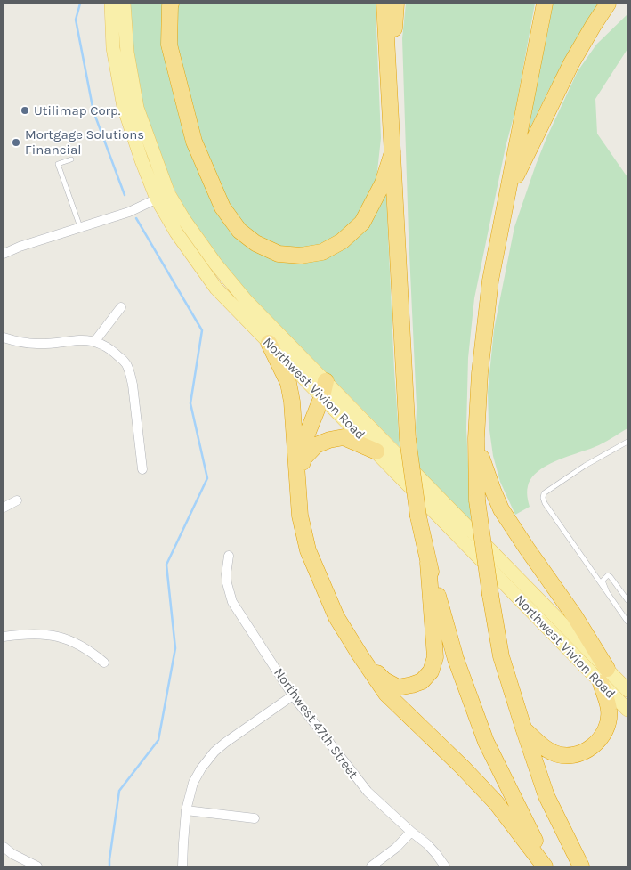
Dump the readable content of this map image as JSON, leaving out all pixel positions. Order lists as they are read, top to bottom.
{
  "streets": {
    "main road": ["Northwest Vivion Road"],
    "street": ["Northwest 47th Street"]
  },
  "places": ["Utilimap Corp.", "Mortgage Solutions Financial"]
}
